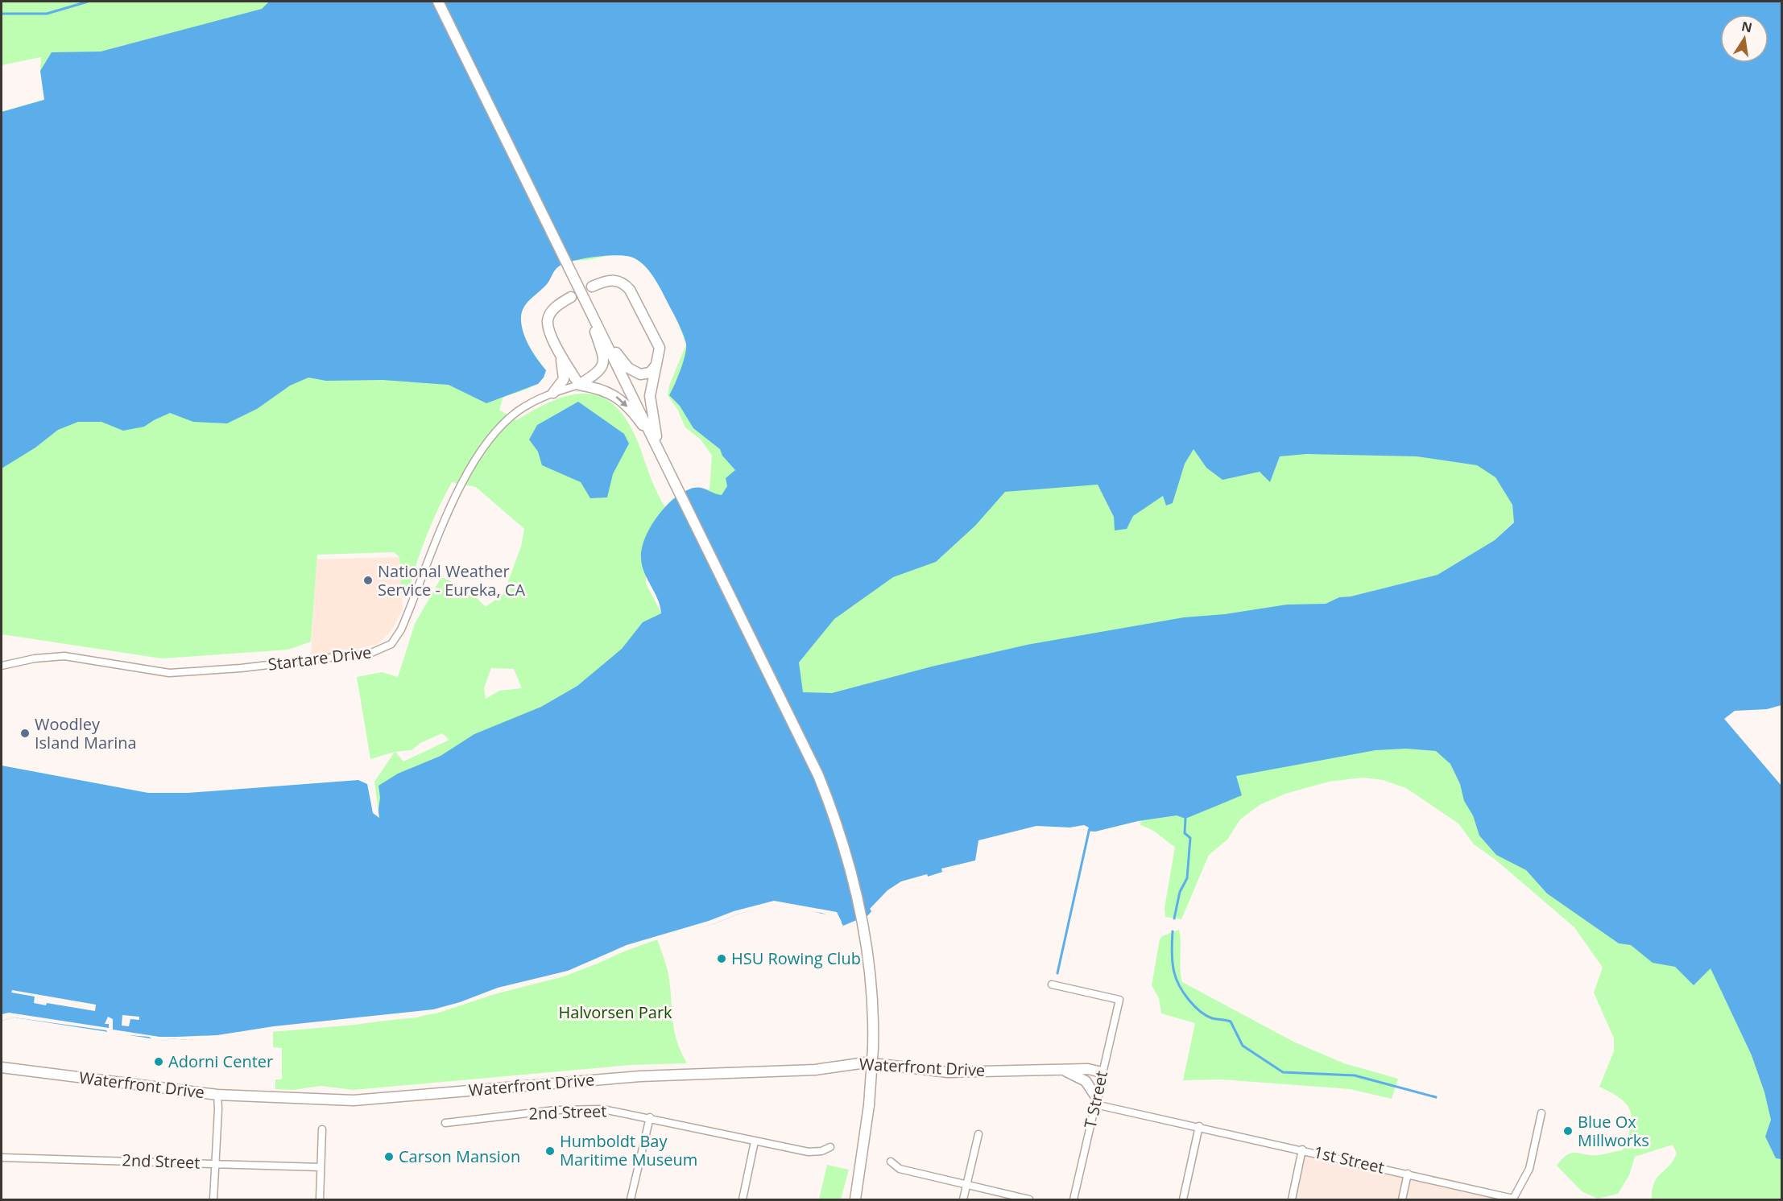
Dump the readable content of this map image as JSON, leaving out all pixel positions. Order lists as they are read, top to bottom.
{
  "streets": {
    "main road": ["Waterfront Drive"],
    "street": [
      "Startare Drive",
      "T Street",
      "2nd Street",
      "1st Street"
    ]
  },
  "crossings": [
    ["Waterfront Drive", "T Street"],
    ["Waterfront Drive", "1st Street"],
    ["T Street", "1st Street"]
  ],
  "parks": ["Halvorsen Park"],
  "places": [
    "National Weather Service - Eureka, CA",
    "Woodley Island Marina",
    "HSU Rowing Club",
    "Adorni Center",
    "Blue Ox Millworks",
    "Humboldt Bay Maritime Museum",
    "Carson Mansion"
  ],
  "north": "top"
}
